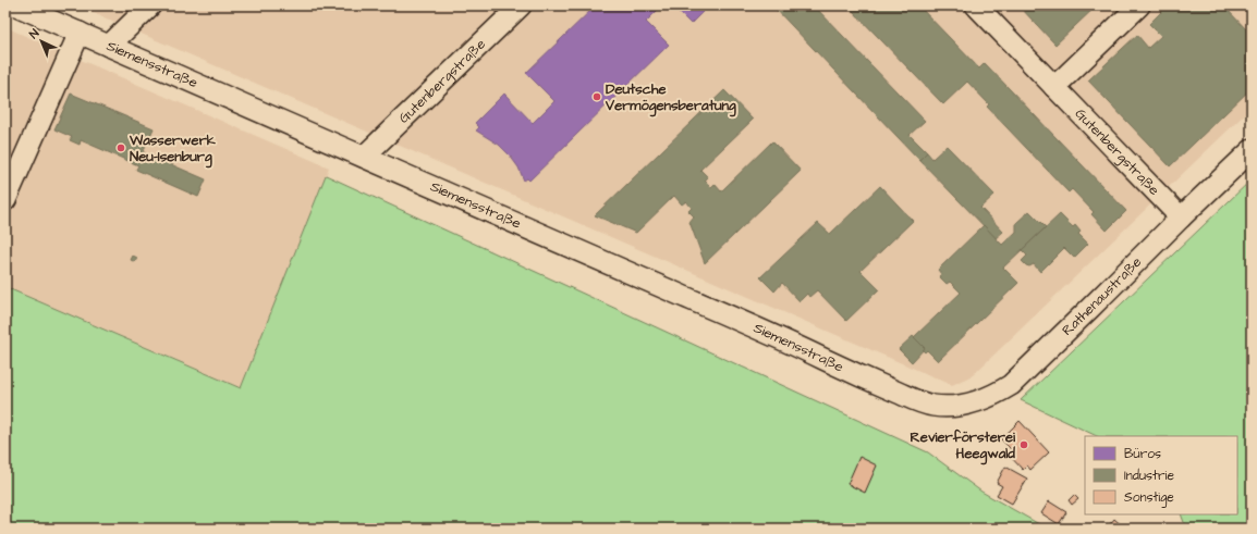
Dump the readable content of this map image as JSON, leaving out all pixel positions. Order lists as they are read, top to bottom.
{
  "streets": {
    "street": ["Siemensstraße", "Gutenbergstraße", "Rathenaustraße"]
  },
  "crossings": [
    ["Siemensstraße", "Gutenbergstraße"],
    ["Siemensstraße", "Rathenaustraße"],
    ["Gutenbergstraße", "Rathenaustraße"]
  ],
  "places": ["Deutsche Vermögensberatung", "Wasserwerk Neu-Isenburg", "Revierförsterei Heegwald"],
  "legend": ["Büros", "Industrie", "Sonstige"],
  "north": "top left"
}
